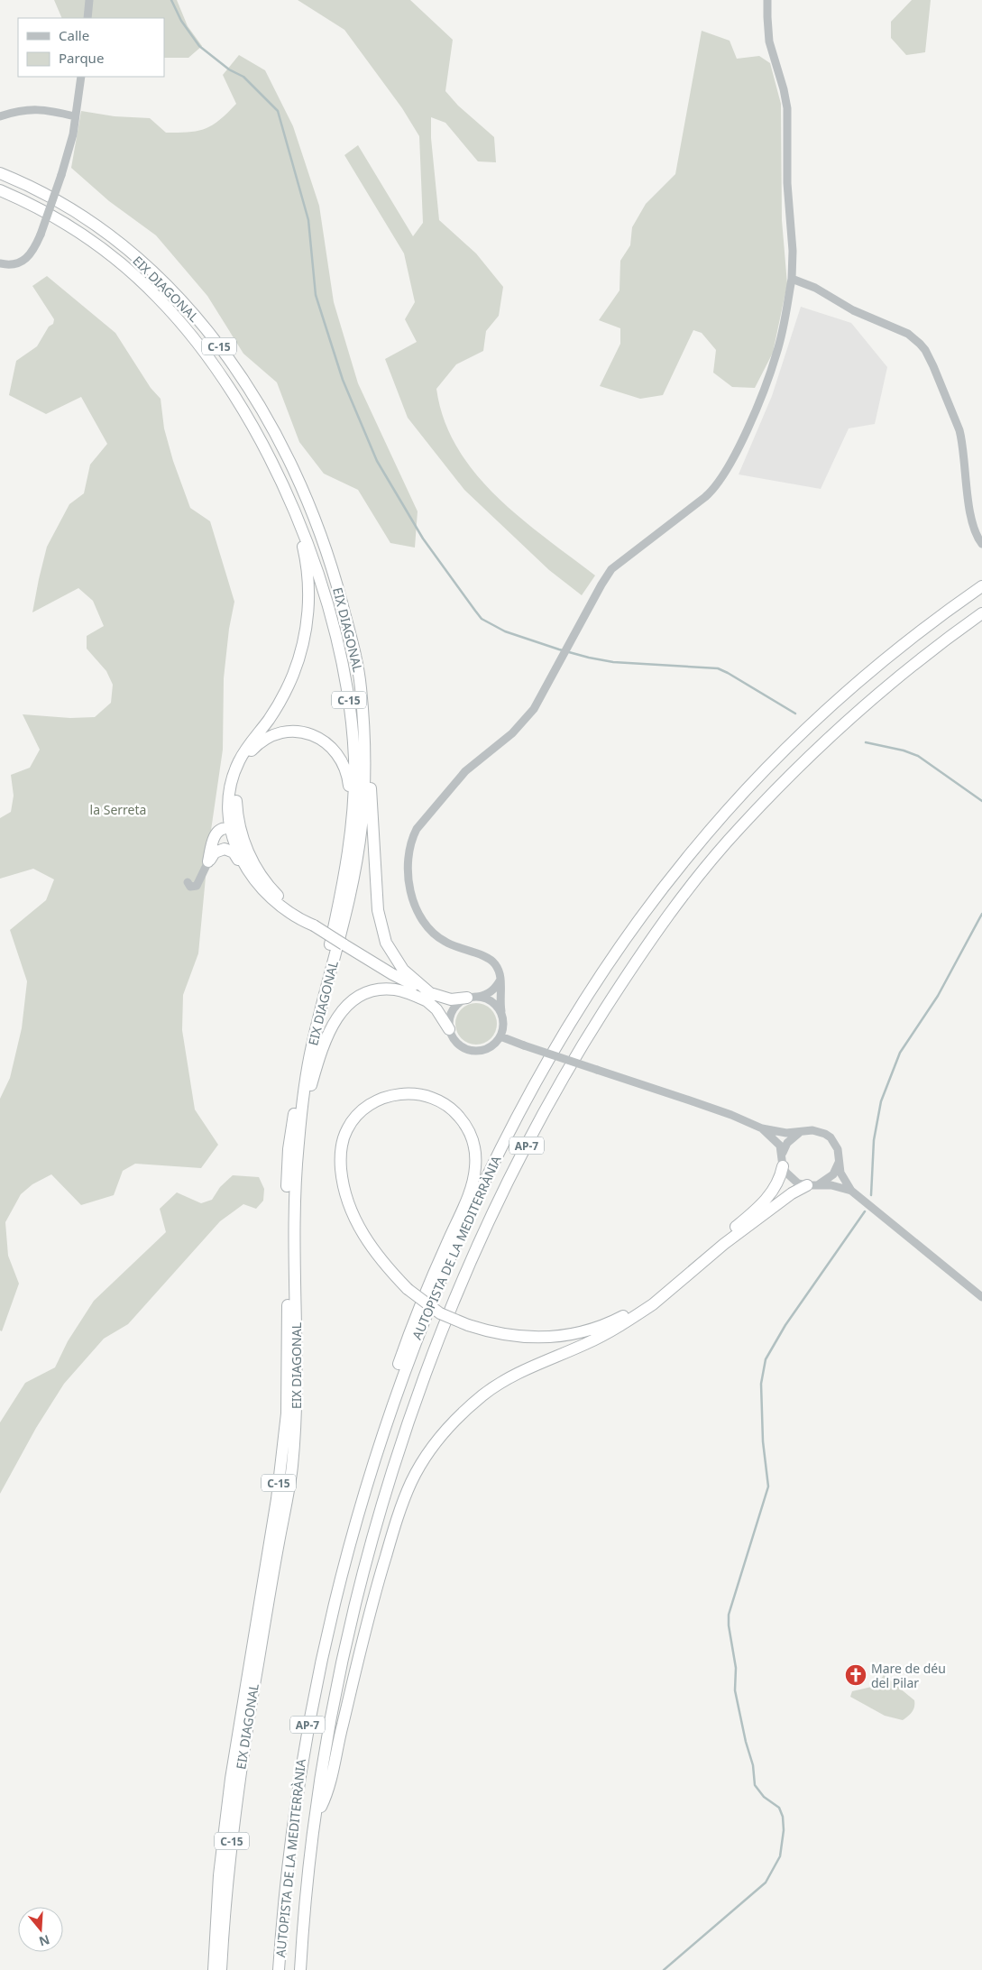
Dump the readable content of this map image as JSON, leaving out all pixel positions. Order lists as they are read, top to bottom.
{
  "streets": {
    "highway": [
      "EIX DIAGONAL",
      "C-15",
      "AP-7",
      "AUTOPISTA DE LA MEDITERRÀNIA"
    ]
  },
  "parks": ["la Serreta"],
  "places": {
    "church": ["Mare de déu del Pilar"]
  },
  "legend": ["Calle", "Parque"],
  "north": "bottom"
}
